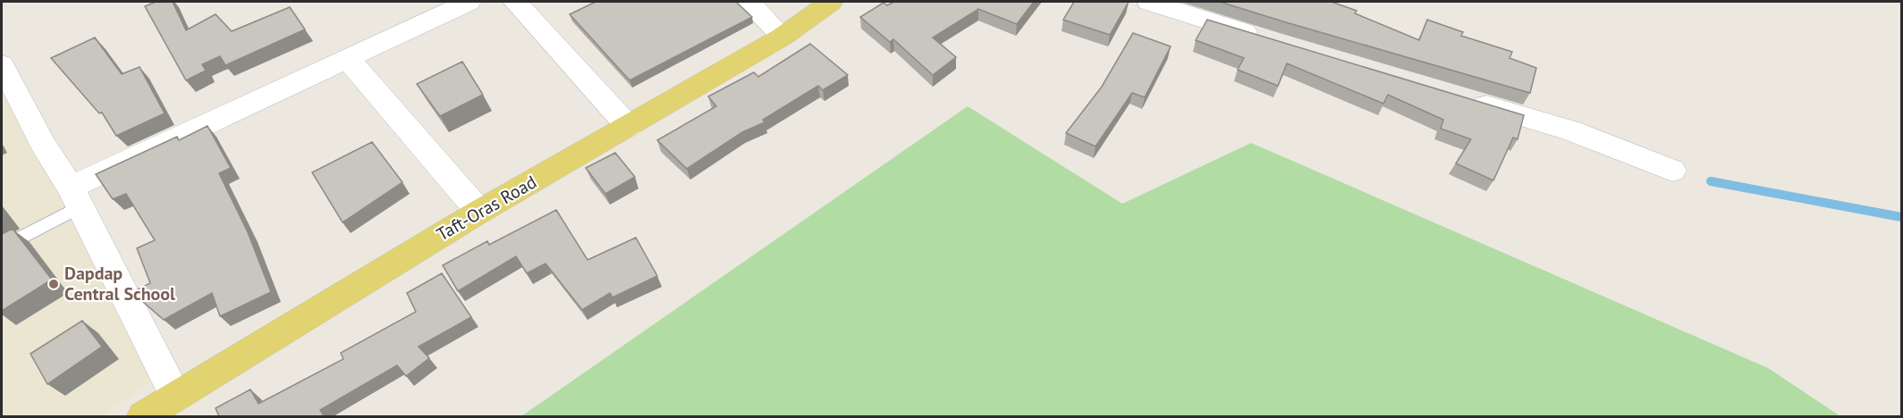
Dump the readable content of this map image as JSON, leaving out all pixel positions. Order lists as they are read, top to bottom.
{
  "streets": {
    "main road": ["Taft-Oras Road"]
  },
  "places": ["Dapdap Central School"]
}
